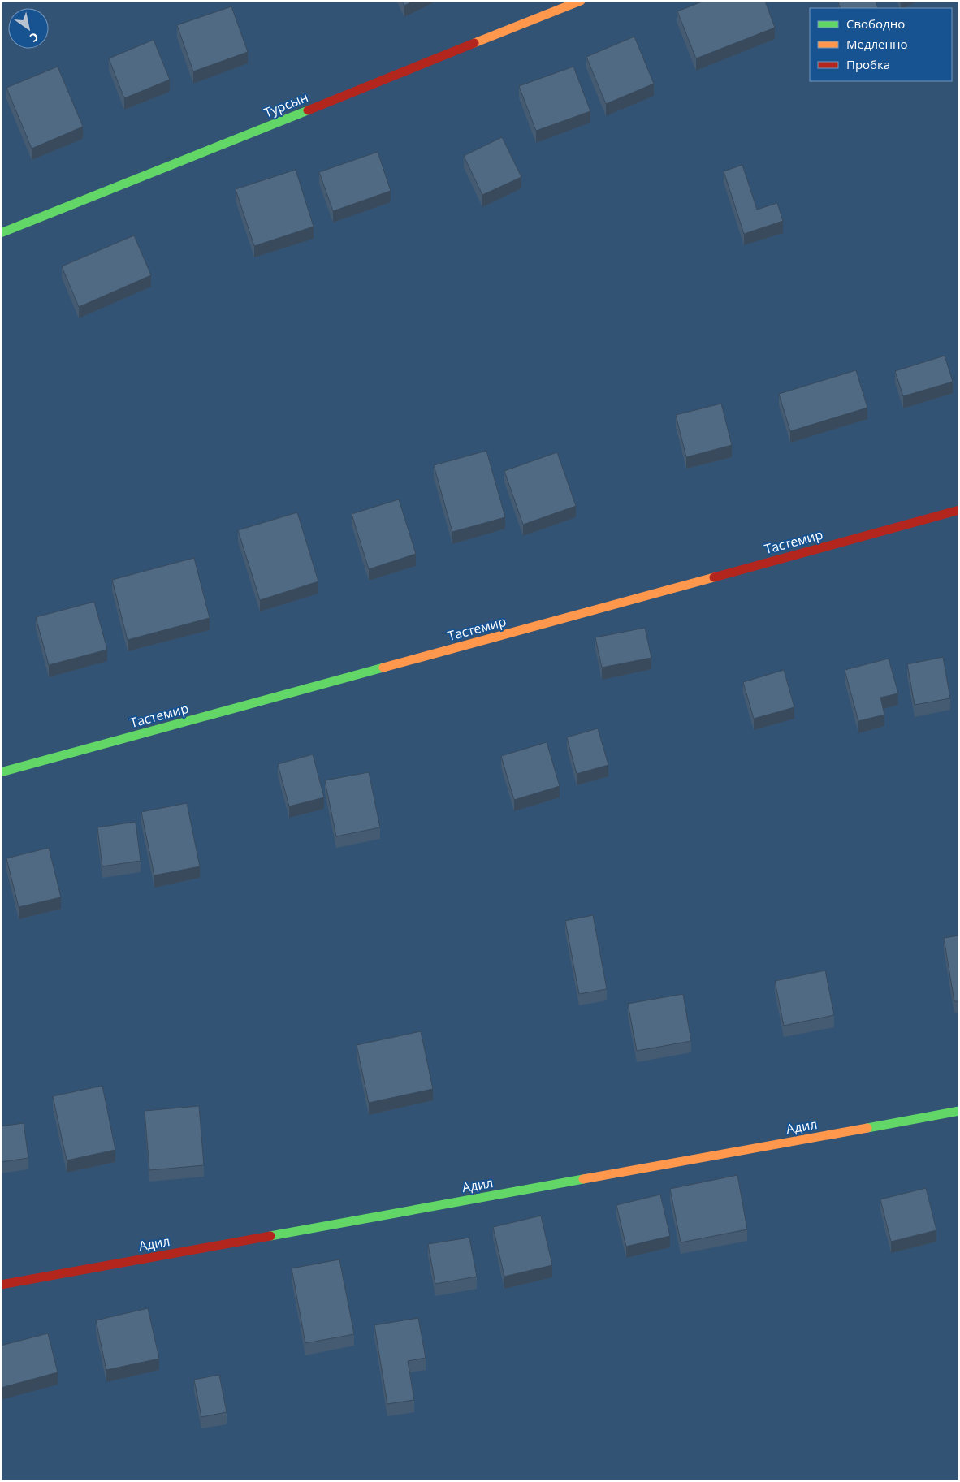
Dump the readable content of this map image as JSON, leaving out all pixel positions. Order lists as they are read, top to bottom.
{
  "streets": {
    "street": ["Турсын", "Тастемир", "Адил"]
  },
  "legend": ["Свободно", "Медленно", "Пробка"],
  "north": "bottom right"
}
